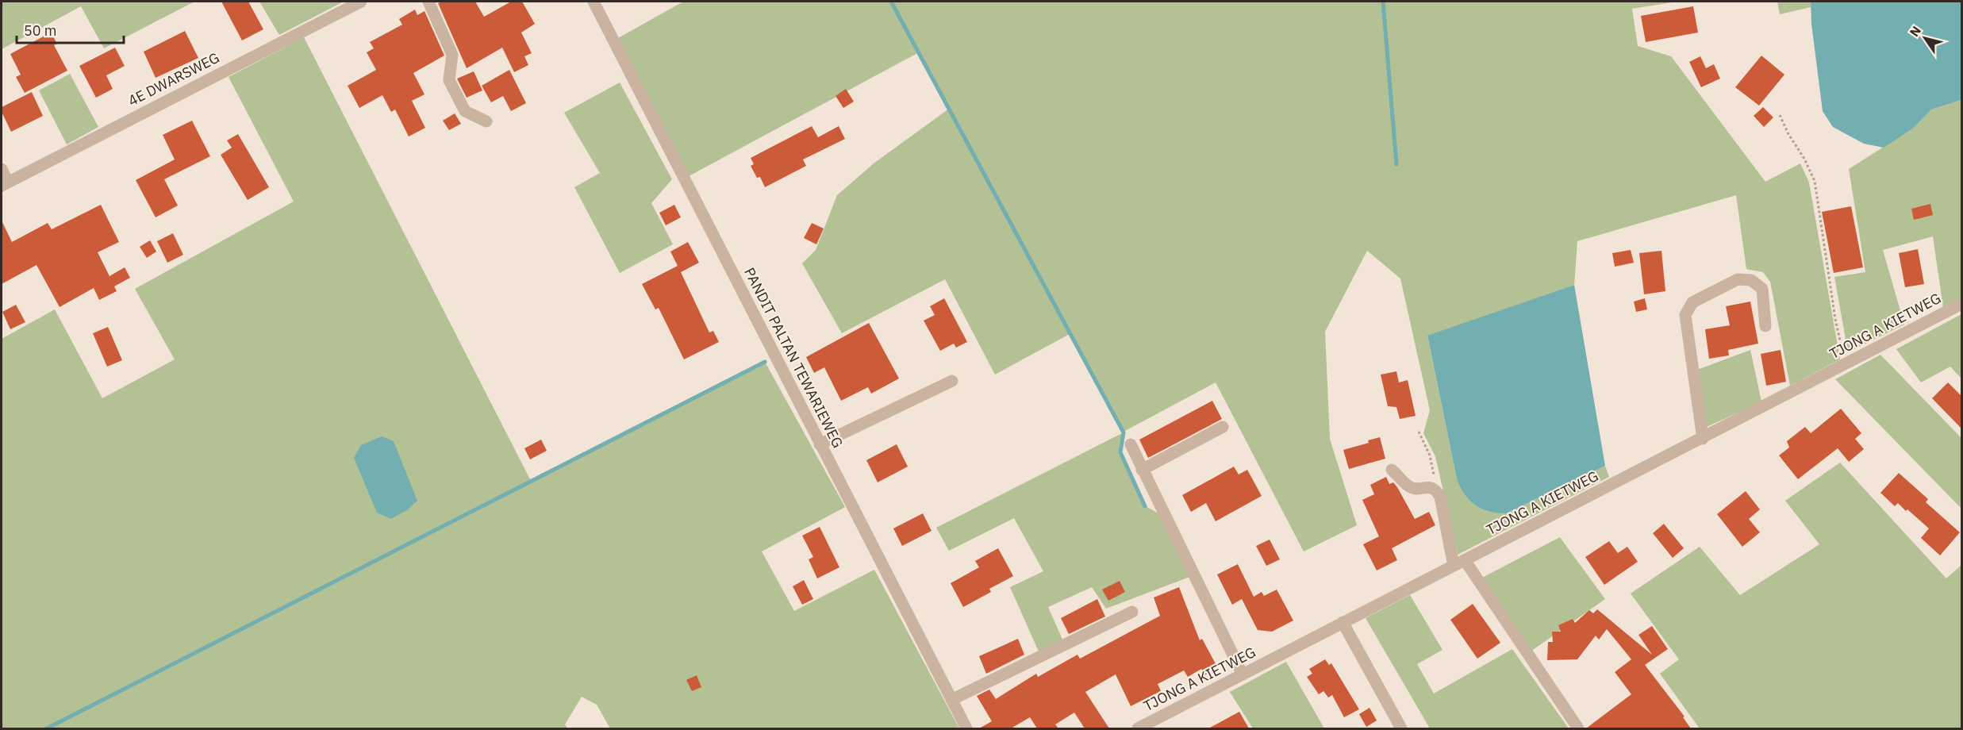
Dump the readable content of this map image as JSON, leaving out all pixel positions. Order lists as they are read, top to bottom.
{
  "streets": {
    "street": ["4E DWARSWEG", "TJONG A KIETWEG", "PANDIT PALTAN TEWARIEWEG"]
  },
  "scale_bar": "50 m",
  "north": "top left"
}
